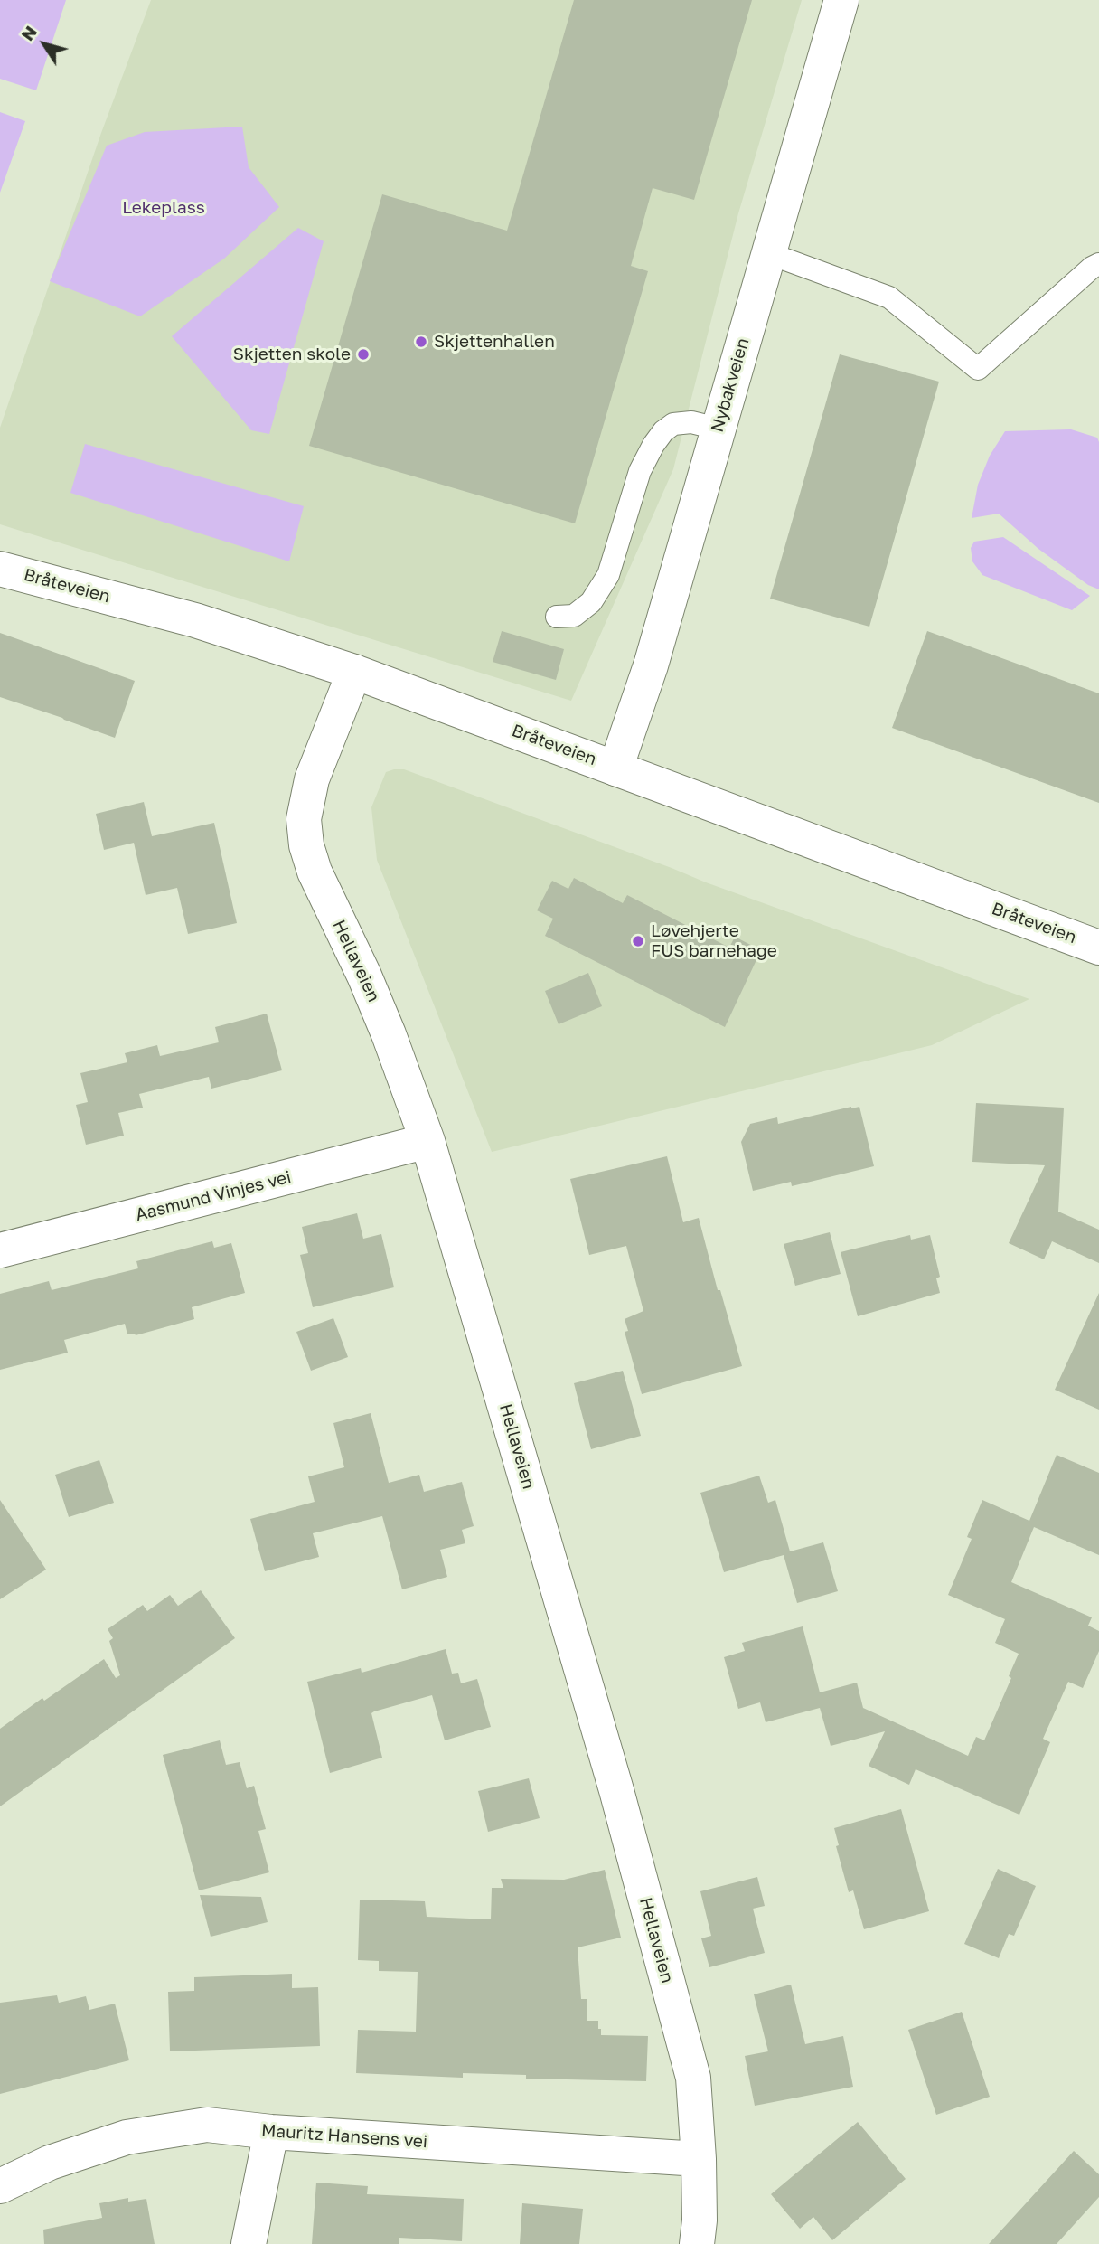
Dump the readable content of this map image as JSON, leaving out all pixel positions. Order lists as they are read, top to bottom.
{
  "streets": {
    "street": [
      "Nybakveien",
      "Bråteveien",
      "Hellaveien",
      "Aasmund Vinjes vei",
      "Mauritz Hansens vei"
    ]
  },
  "crossings": [
    ["Nybakveien", "Bråteveien"],
    ["Bråteveien", "Hellaveien"],
    ["Hellaveien", "Aasmund Vinjes vei"],
    ["Hellaveien", "Mauritz Hansens vei"]
  ],
  "parks": ["Lekeplass"],
  "places": ["Skjettenhallen", "Skjetten skole", "Løvehjerte FUS barnehage"],
  "north": "top left"
}
